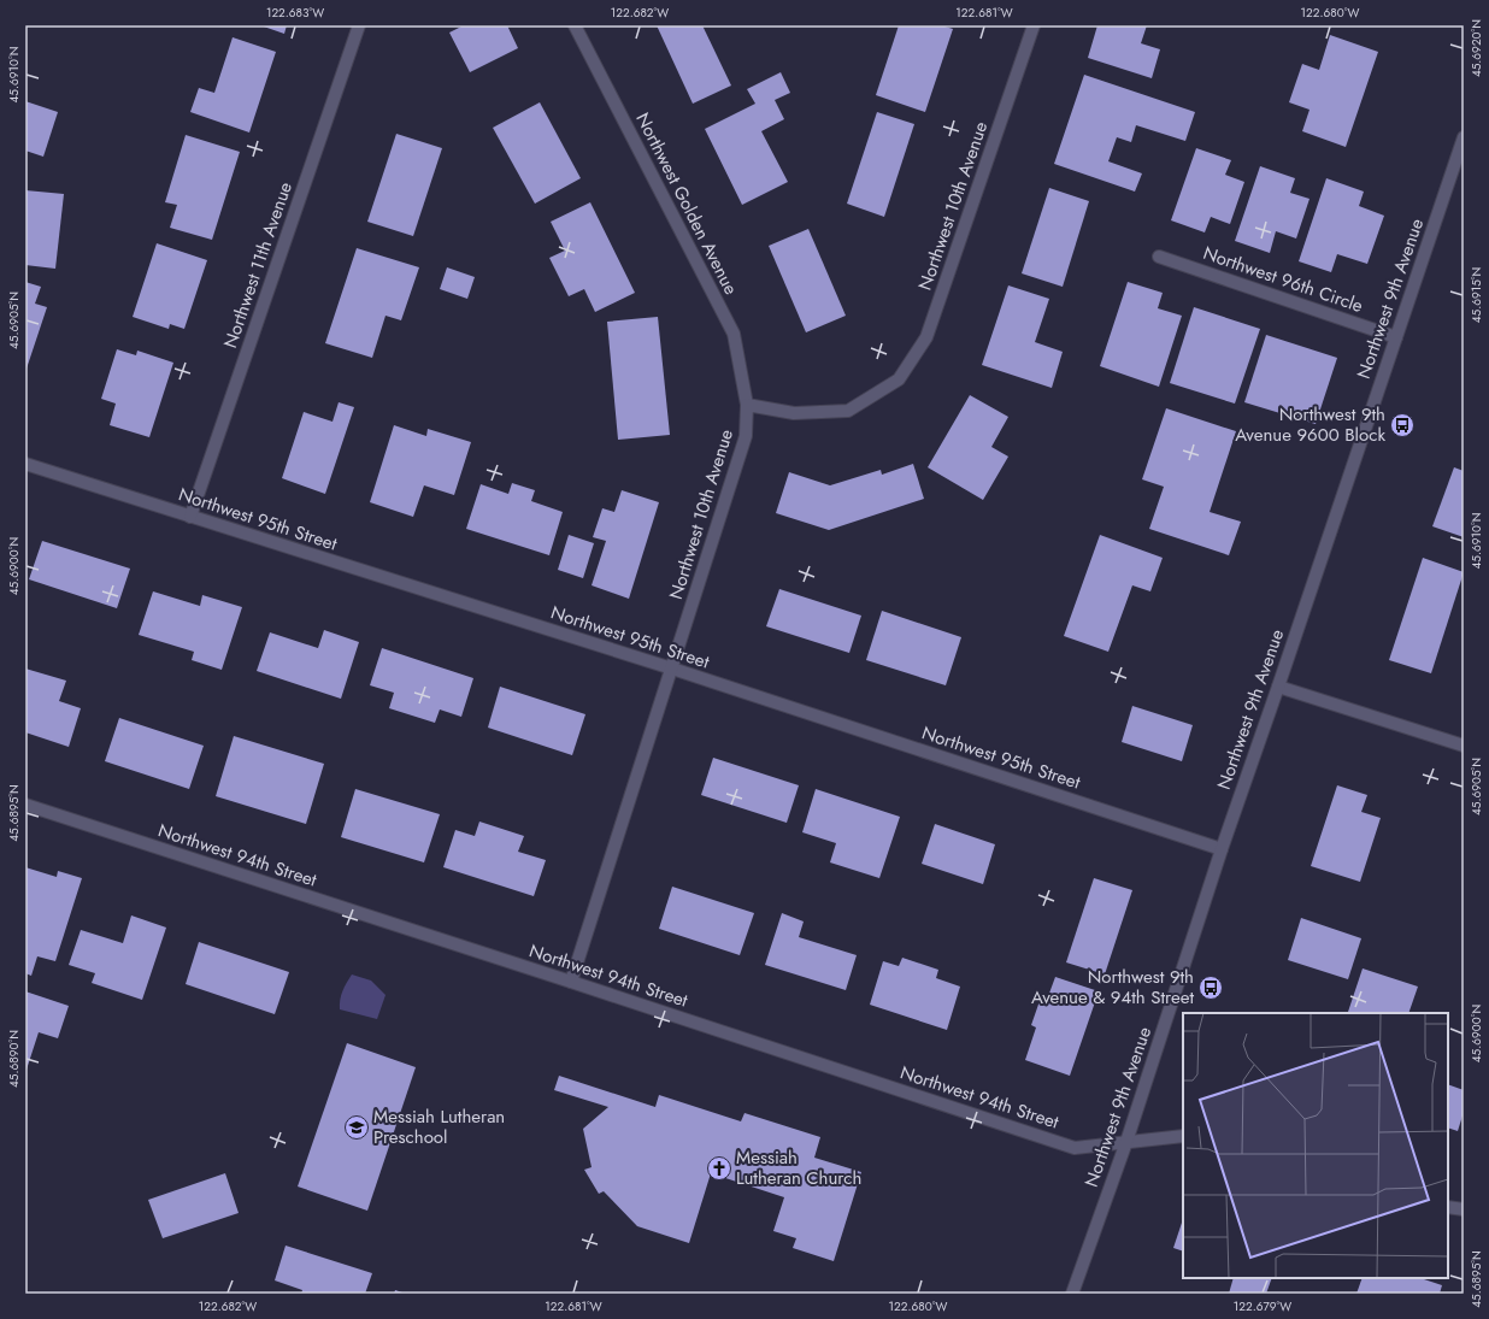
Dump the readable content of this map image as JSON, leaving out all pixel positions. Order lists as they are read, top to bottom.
{
  "streets": {
    "street": [
      "Northwest Golden Avenue",
      "Northwest 10th Avenue",
      "Northwest 11th Avenue",
      "Northwest 96th Circle",
      "Northwest 9th Avenue",
      "Northwest 95th Street",
      "Northwest 94th Street"
    ]
  },
  "crossings": [
    ["Northwest Golden Avenue", "Northwest 10th Avenue"],
    ["Northwest 10th Avenue", "Northwest 95th Street"],
    ["Northwest 10th Avenue", "Northwest 94th Street"],
    ["Northwest 11th Avenue", "Northwest 95th Street"],
    ["Northwest 96th Circle", "Northwest 9th Avenue"],
    ["Northwest 9th Avenue", "Northwest 95th Street"],
    ["Northwest 9th Avenue", "Northwest 94th Street"]
  ],
  "places": {
    "bus stop": ["Northwest 9th Avenue 9600 Block", "Northwest 9th Avenue & 94th Street"],
    "school or university": ["Messiah Lutheran Preschool"],
    "church": ["Messiah Lutheran Church"]
  },
  "coordinates": [
    "122.683°W",
    "122.682°W",
    "122.681°W",
    "122.680°W",
    "45.6920°N",
    "45.6910°N",
    "45.6915°N",
    "45.6905°N",
    "45.6900°N",
    "45.6895°N",
    "45.6890°N",
    "122.679°W"
  ]
}
